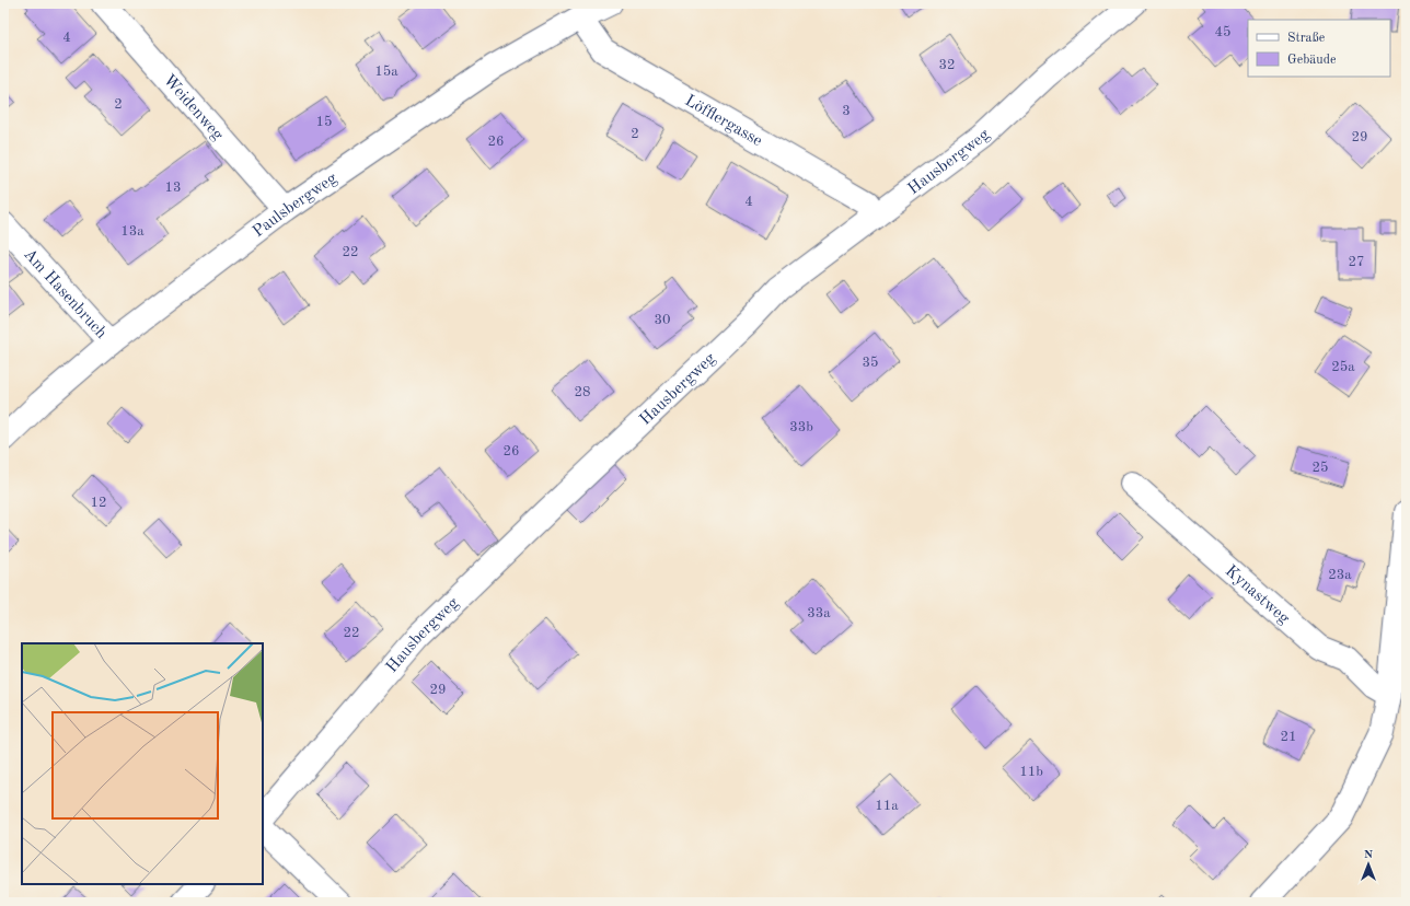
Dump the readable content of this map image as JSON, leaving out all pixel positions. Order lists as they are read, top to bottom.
{
  "streets": {
    "street": [
      "Weidenweg",
      "Löfflergasse",
      "Hausbergweg",
      "Paulsbergweg",
      "Am Hasenbruch",
      "Kynastweg"
    ]
  },
  "crossings": [
    ["Weidenweg", "Paulsbergweg"],
    ["Löfflergasse", "Hausbergweg"],
    ["Löfflergasse", "Paulsbergweg"],
    ["Paulsbergweg", "Am Hasenbruch"]
  ],
  "house_numbers": [
    "45",
    "4",
    "32",
    "15a",
    "2",
    "3",
    "15",
    "2",
    "29",
    "26",
    "13",
    "4",
    "13a",
    "22",
    "27",
    "30",
    "35",
    "25a",
    "28",
    "33b",
    "26",
    "25",
    "12",
    "23a",
    "33a",
    "22",
    "29",
    "21",
    "11b",
    "11a"
  ],
  "legend": ["Straße", "Gebäude"],
  "north": "top"
}
